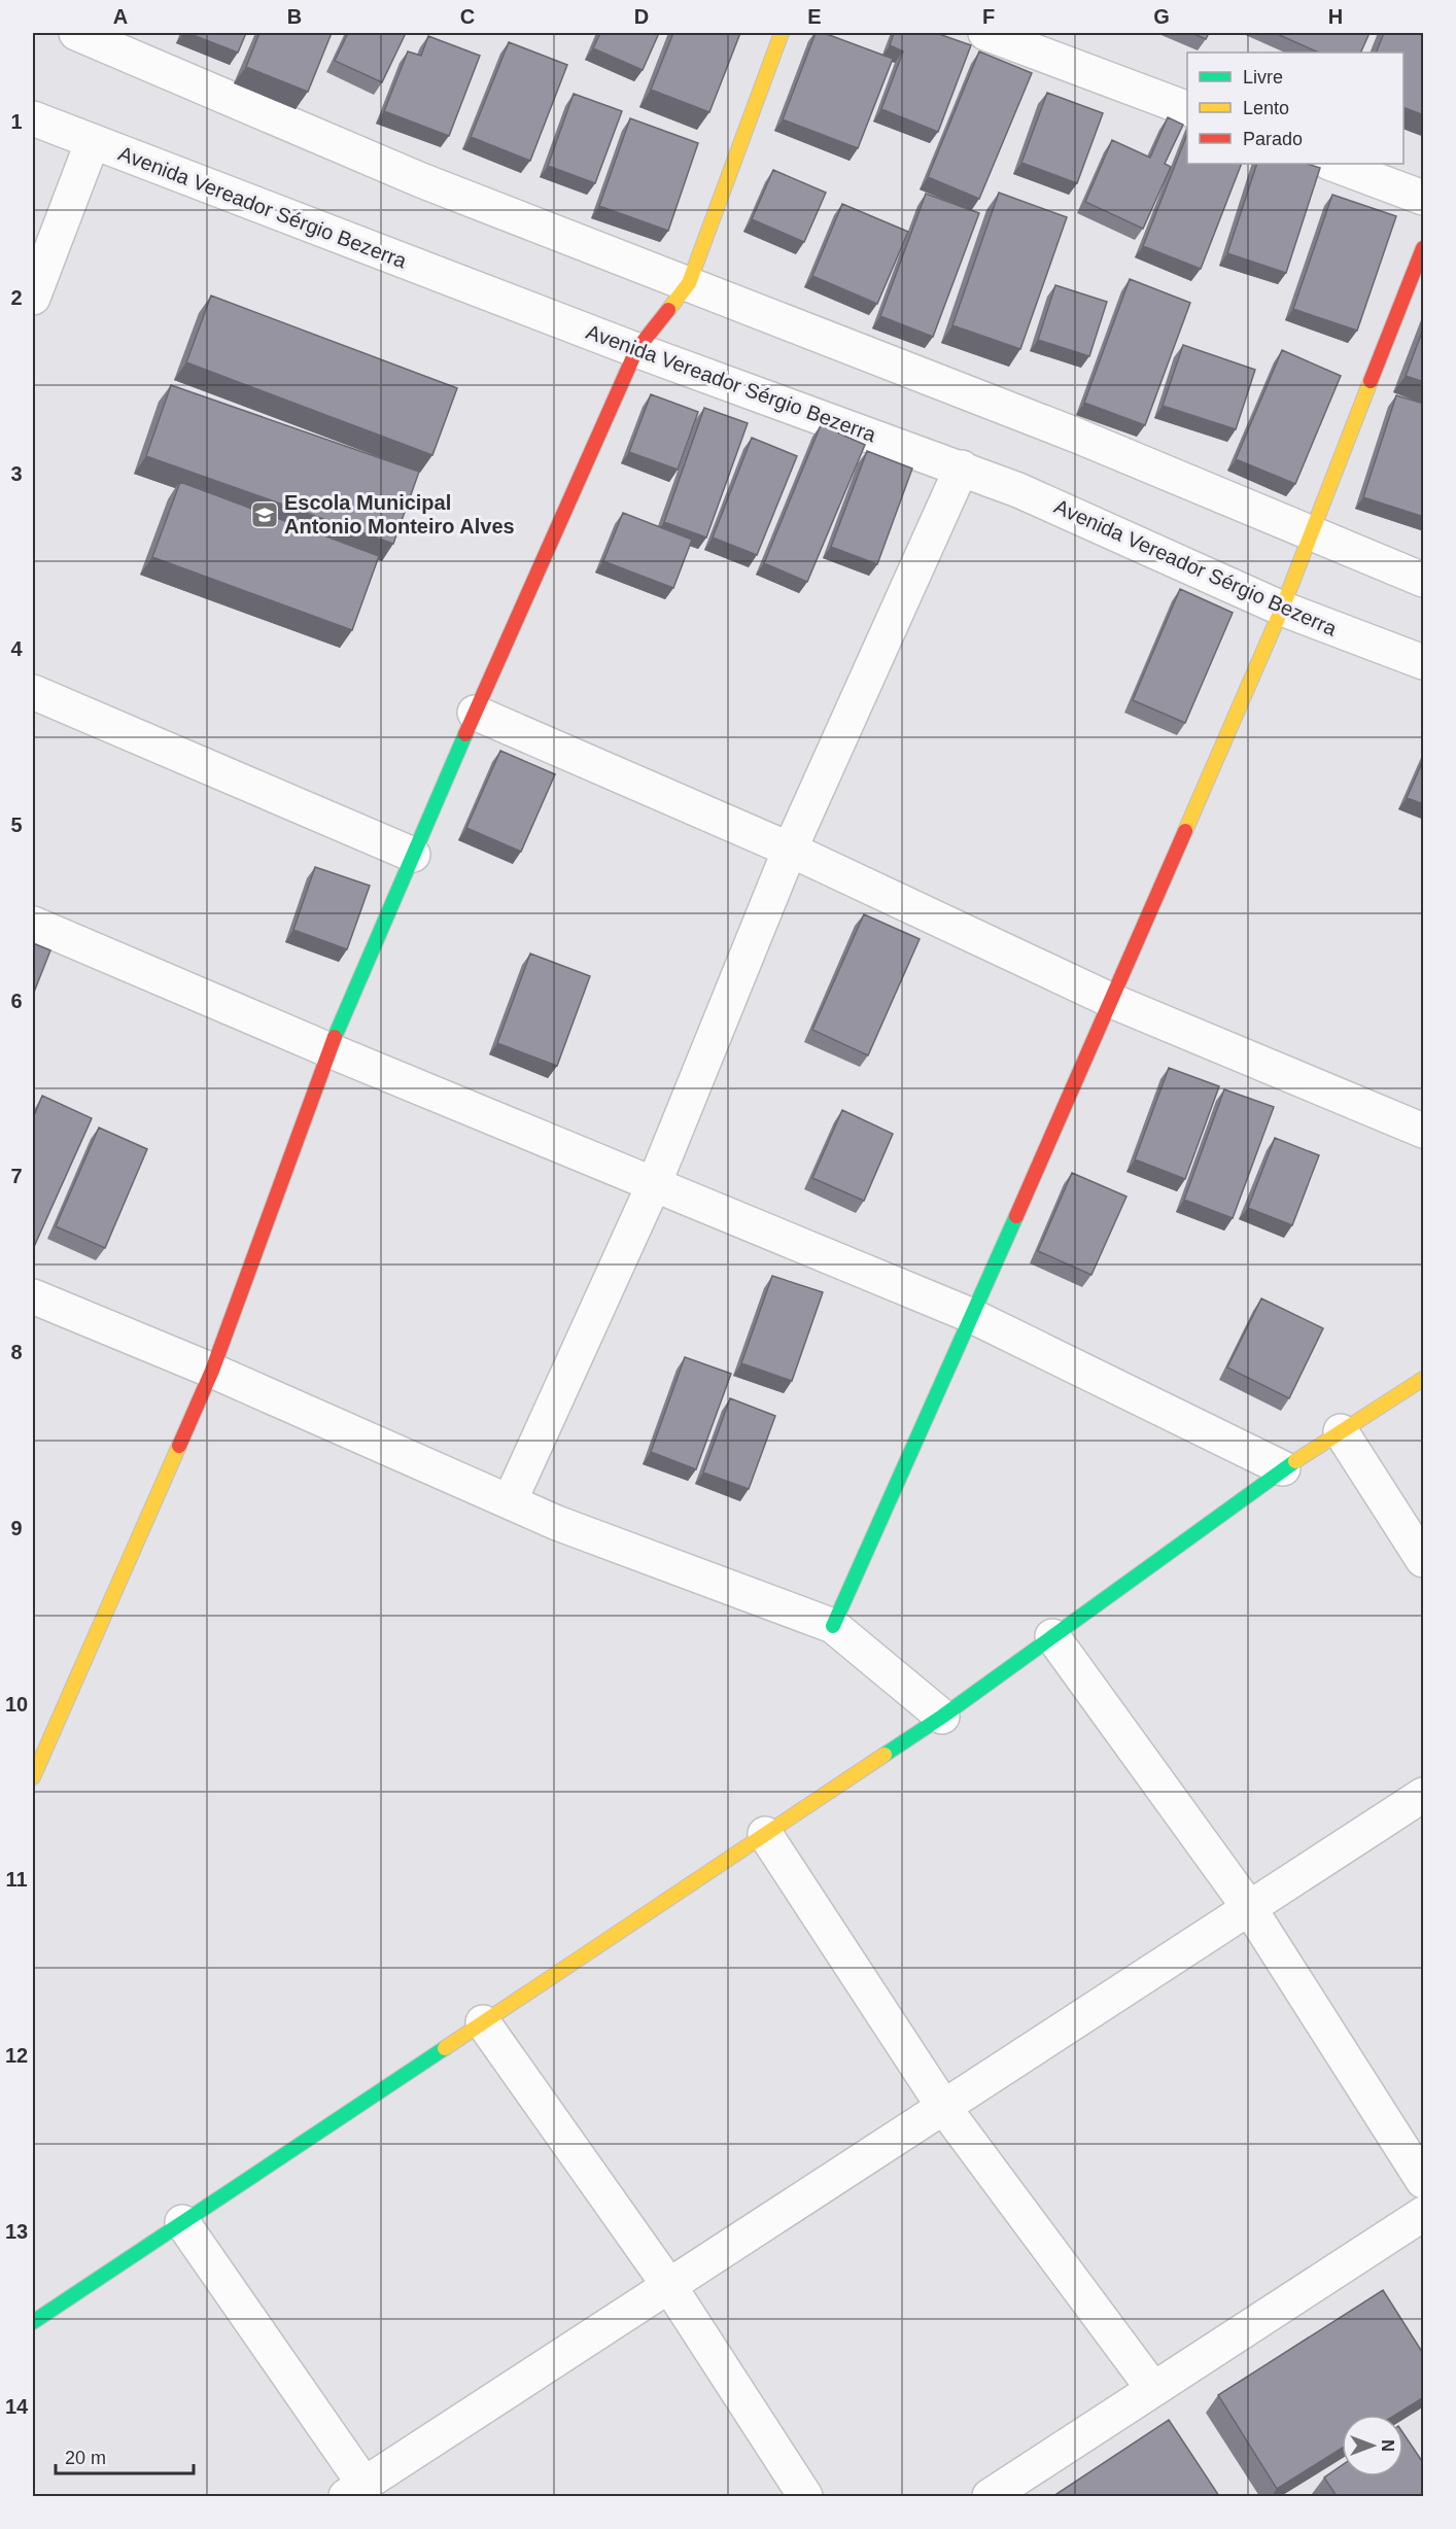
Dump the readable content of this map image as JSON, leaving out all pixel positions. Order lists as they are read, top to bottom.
{
  "streets": {
    "street": ["Avenida Vereador Sérgio Bezerra"]
  },
  "places": {
    "school or university": ["Escola Municipal Antonio Monteiro Alves"]
  },
  "legend": ["Livre", "Lento", "Parado"],
  "scale_bar": "20 m",
  "north": "right",
  "grid": {
    "columns": [
      "A",
      "B",
      "C",
      "D",
      "E",
      "F",
      "G",
      "H"
    ],
    "rows": [
      "1",
      "2",
      "3",
      "4",
      "5",
      "6",
      "7",
      "8",
      "9",
      "10",
      "11",
      "12",
      "13",
      "14"
    ]
  }
}
